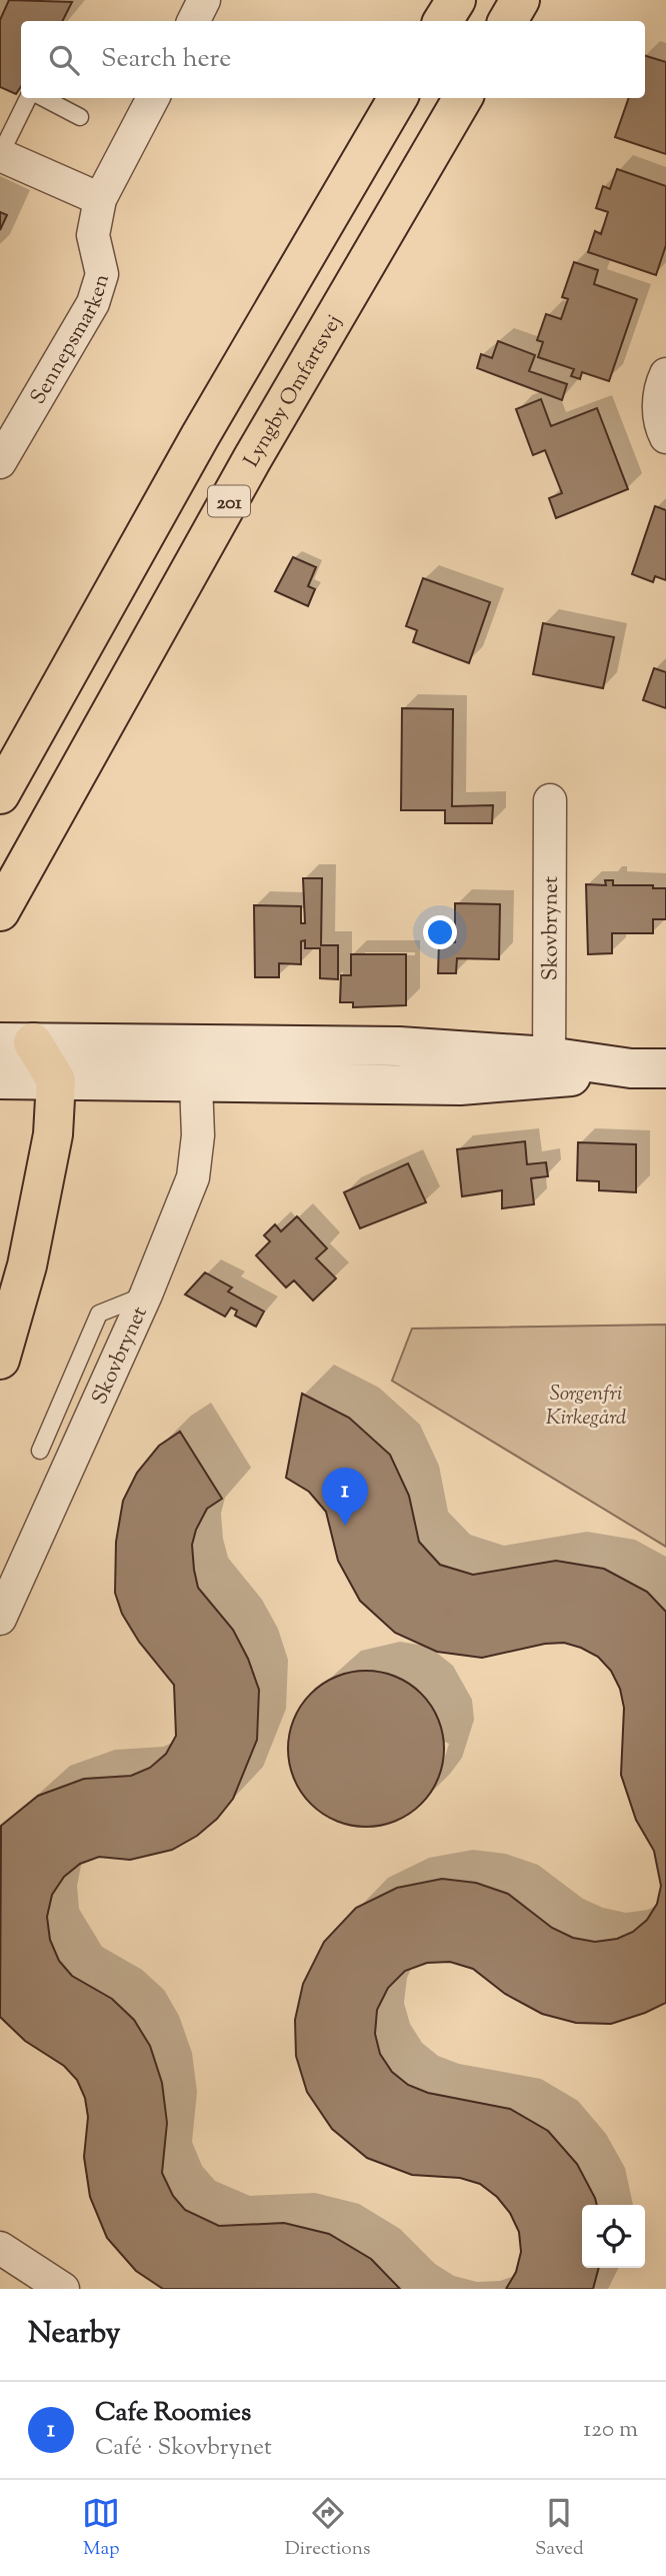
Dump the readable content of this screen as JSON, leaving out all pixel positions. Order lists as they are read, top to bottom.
{
  "streets": {
    "highway": ["Lyngby Omfartsvej", "201"],
    "street": ["Sennepsmarken", "Skovbrynet"]
  },
  "parks": ["Sorgenfri Kirkegård"],
  "page": {
    "search": "Search here",
    "pins": "1",
    "heading": "Nearby",
    "list": [
      {
        "mark": "1",
        "name": "Cafe Roomies",
        "note": "Café · Skovbrynet",
        "value": "120 m"
      }
    ],
    "nav": ["Map", "Directions", "Saved"]
  }
}
